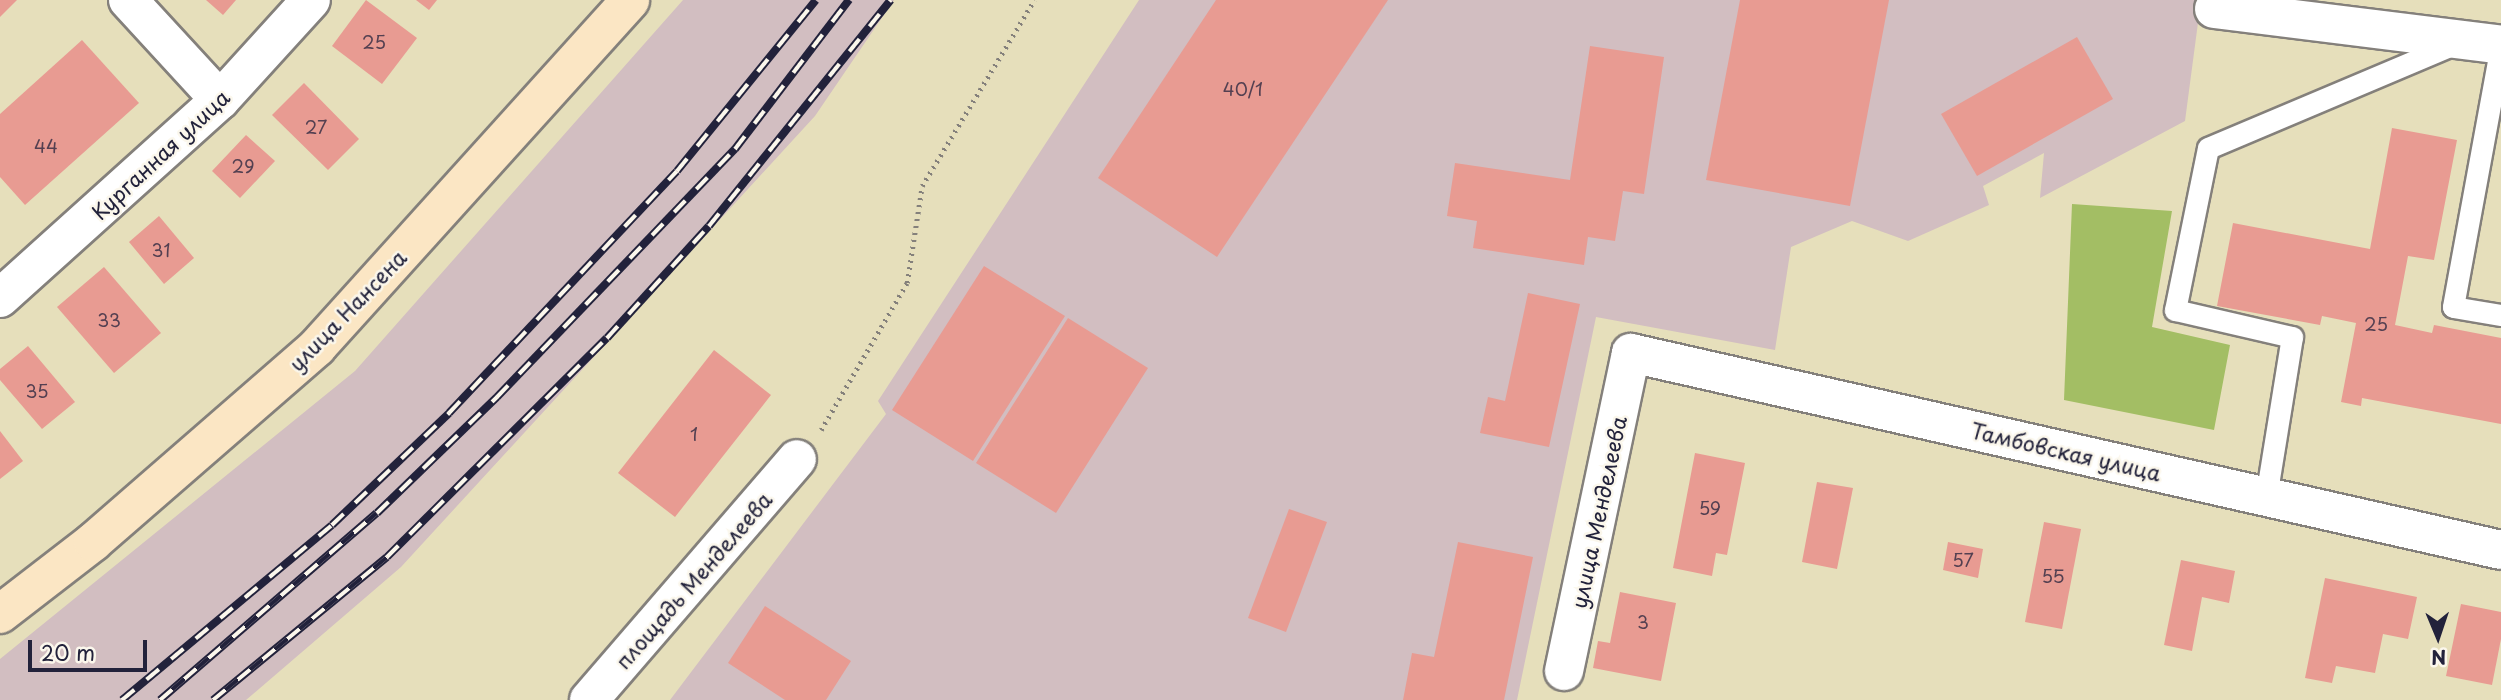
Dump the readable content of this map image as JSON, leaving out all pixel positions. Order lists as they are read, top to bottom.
{
  "streets": {
    "main road": ["улица Нансена"],
    "street": [
      "Курганная улица",
      "Тамбовская улица",
      "улица Менделеева",
      "площадь Менделеева"
    ]
  },
  "crossings": [
    ["Тамбовская улица", "улица Менделеева"]
  ],
  "house_numbers": [
    "25",
    "40/1",
    "27",
    "44",
    "29",
    "31",
    "33",
    "25",
    "35",
    "1",
    "59",
    "57",
    "55",
    "3"
  ],
  "scale_bar": "20 m",
  "north": "bottom"
}
